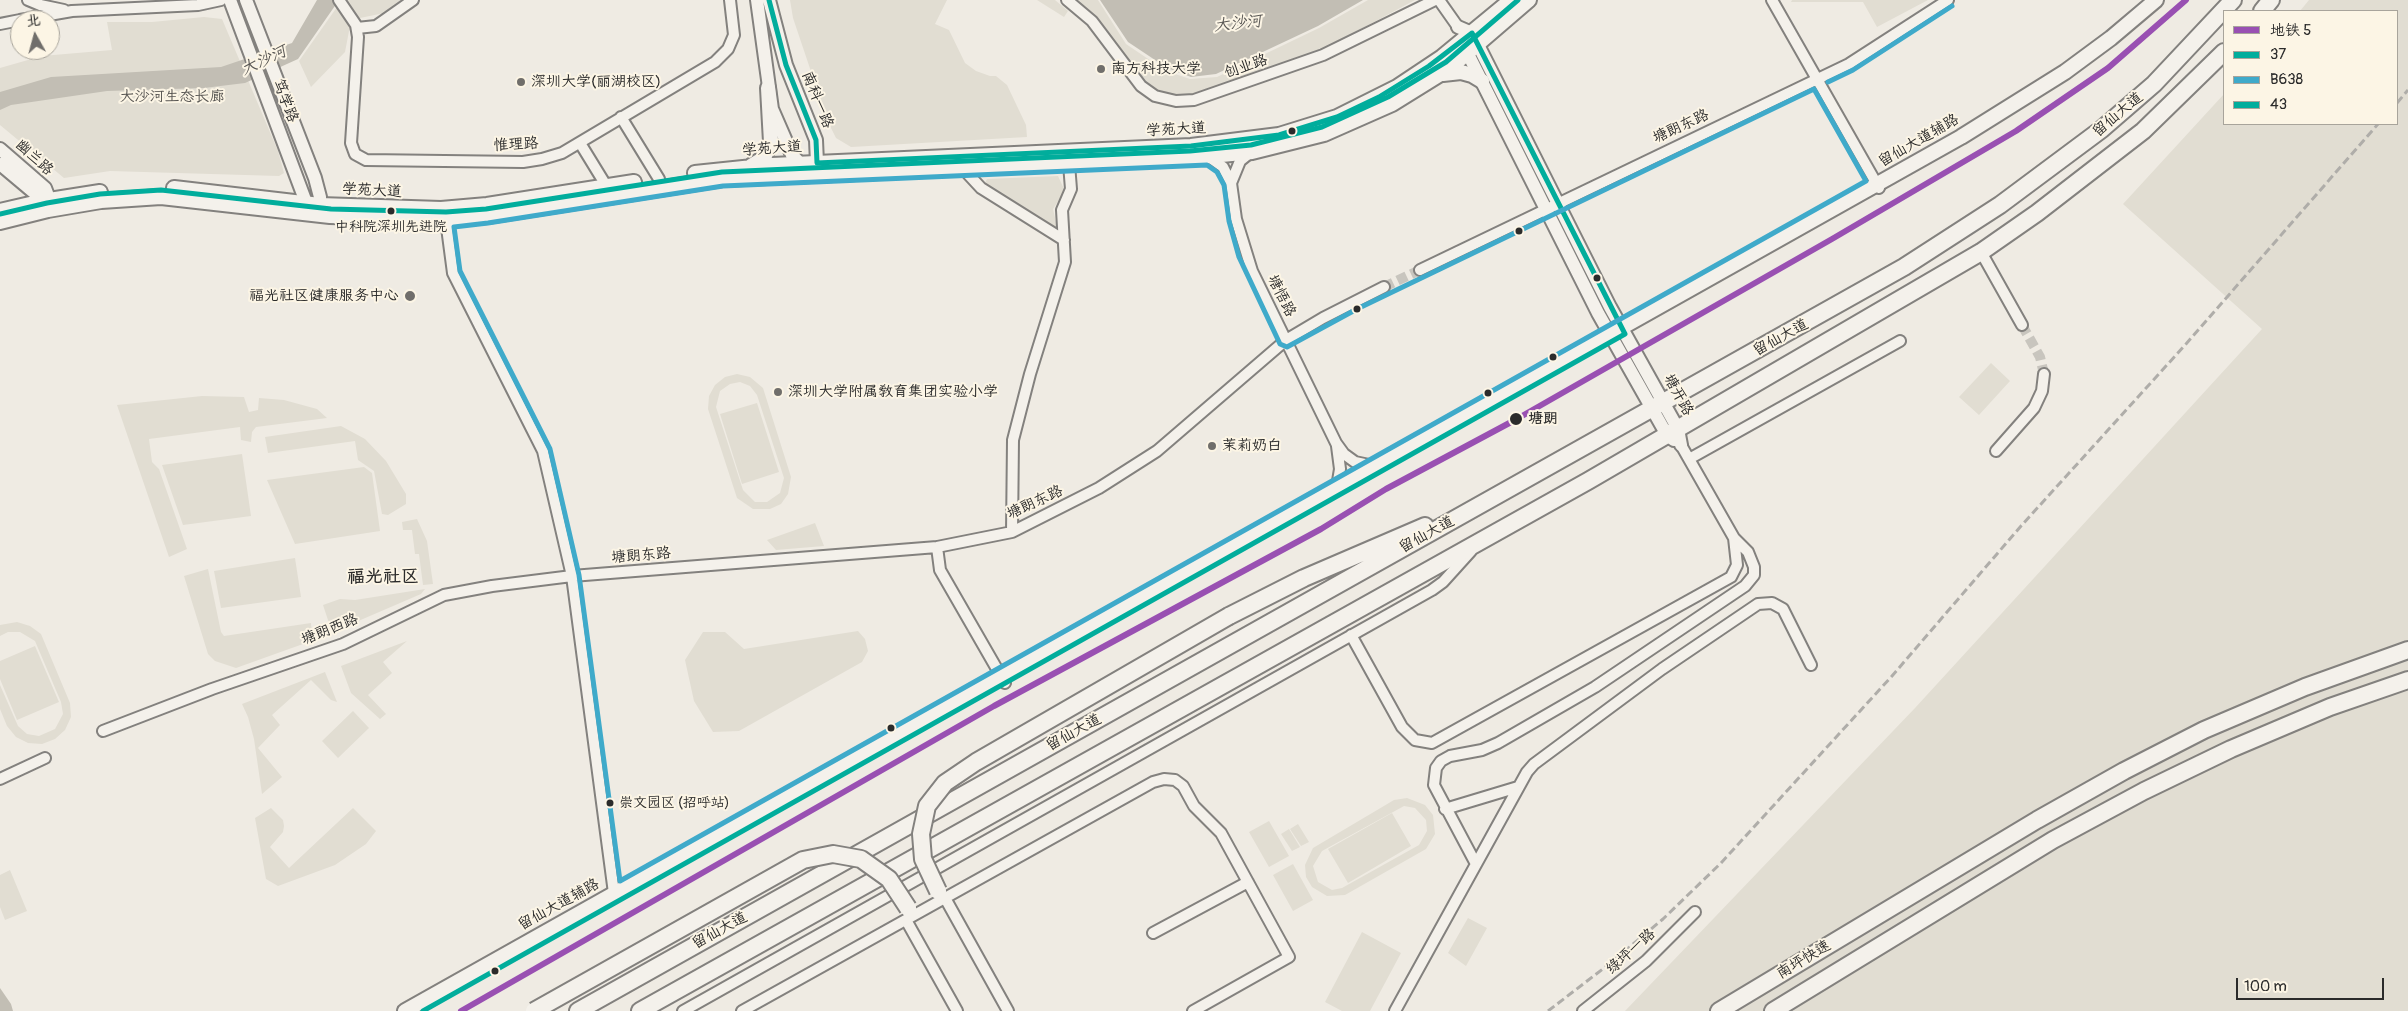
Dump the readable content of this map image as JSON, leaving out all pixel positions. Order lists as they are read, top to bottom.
{
  "streets": {
    "main road": [
      "留仙大道",
      "学苑大道",
      "留仙大道辅路",
      "南坪快速"
    ],
    "street": [
      "创业路",
      "南科一路",
      "笃学路",
      "塘朗东路",
      "惟理路",
      "幽兰路",
      "塘悟路",
      "塘开路",
      "塘朗西路",
      "绿坪一路"
    ]
  },
  "crossings": [
    ["南科一路", "学苑大道"],
    ["笃学路", "学苑大道"],
    ["留仙大道", "塘开路"],
    ["塘朗东路", "塘悟路"],
    ["塘朗东路", "塘开路"],
    ["塘朗东路", "塘朗西路"],
    ["学苑大道", "幽兰路"],
    ["学苑大道", "塘悟路"],
    ["学苑大道", "塘开路"],
    ["留仙大道辅路", "塘悟路"],
    ["留仙大道辅路", "塘开路"]
  ],
  "districts": ["福光社区"],
  "water": ["大沙河"],
  "parks": ["大沙河生态长廊"],
  "places": [
    "南方科技大学",
    "深圳大学(丽湖校区)",
    "中科院深圳先进院",
    "福光社区健康服务中心",
    "深圳大学附属教育集团实验小学",
    "塘朗",
    "茉莉奶白",
    "崇文园区 (招呼站)"
  ],
  "lines": [
    "metro line 5",
    "transit line 37",
    "transit line 43",
    "transit line B638"
  ],
  "legend": [
    "地铁 5",
    "37",
    "B638",
    "43"
  ],
  "scale_bar": "100 m",
  "north": "top"
}
